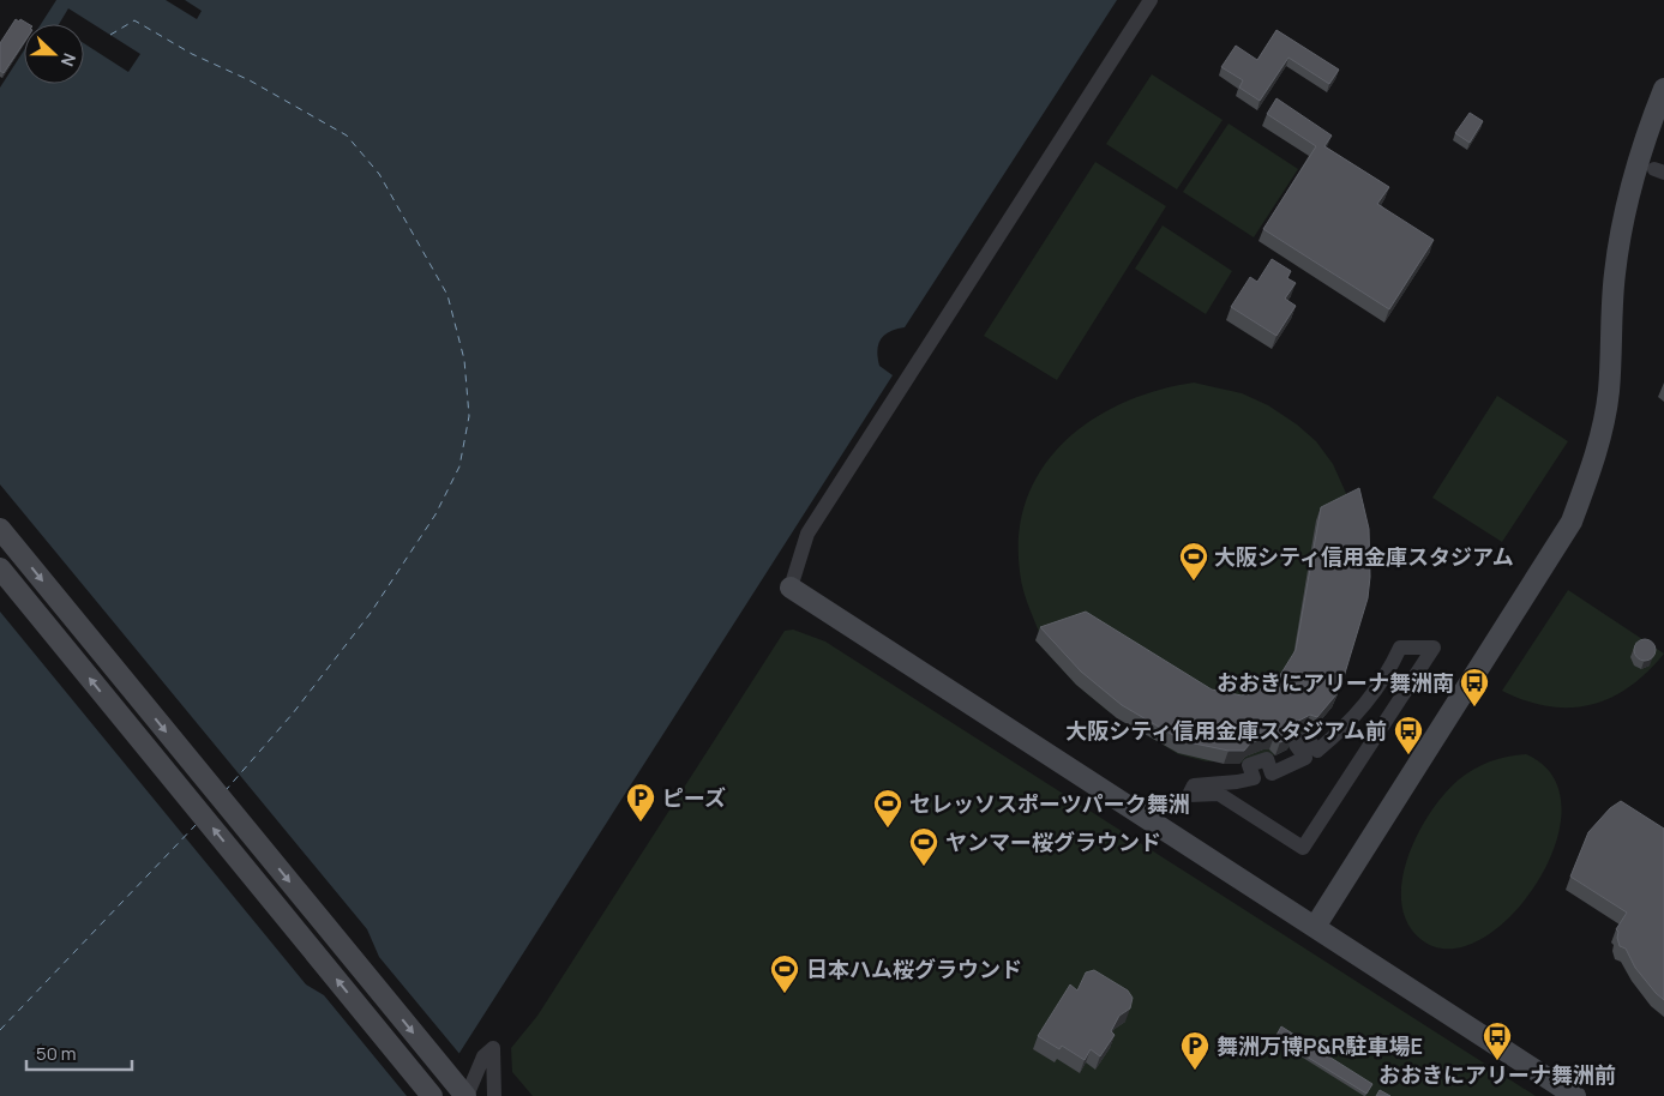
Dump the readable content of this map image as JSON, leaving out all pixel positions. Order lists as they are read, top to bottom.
{
  "places": {
    "sports": [
      "大阪シティ信用金庫スタジアム",
      "セレッソスポーツパーク舞洲",
      "ヤンマー桜グラウンド",
      "日本ハム桜グラウンド"
    ],
    "bus stop": ["おおきにアリーナ舞洲南", "大阪シティ信用金庫スタジアム前", "おおきにアリーナ舞洲前"],
    "parking": ["ピーズ", "舞洲万博P&R駐車場E"]
  },
  "scale_bar": "50 m",
  "north": "right"
}
